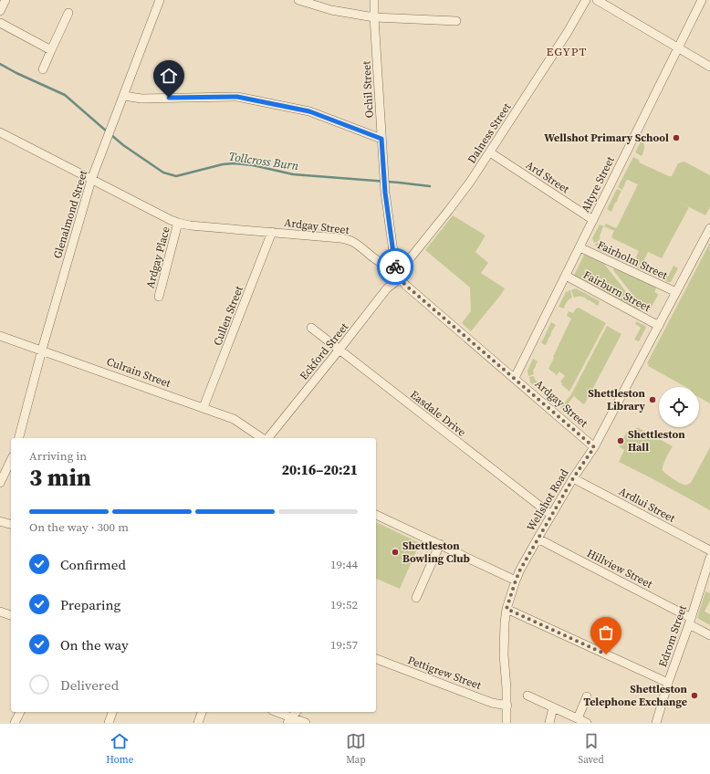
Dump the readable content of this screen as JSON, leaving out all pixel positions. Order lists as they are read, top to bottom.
{
  "streets": {
    "street": [
      "Ochil Street",
      "Dalness Street",
      "Ard Street",
      "Altyre Street",
      "Glenalmond Street",
      "Ardgay Street",
      "Ardgay Place",
      "Fairholm Street",
      "Fairburn Street",
      "Cullen Street",
      "Eckford Street",
      "Culrain Street",
      "Easdale Drive",
      "Wellshot Road",
      "Ardlui Street",
      "Hillview Street",
      "Edrom Street",
      "Pettigrew Street"
    ]
  },
  "crossings": [
    ["Ochil Street", "Dalness Street"],
    ["Ochil Street", "Ardgay Street"],
    ["Dalness Street", "Ard Street"],
    ["Dalness Street", "Ardgay Street"],
    ["Ard Street", "Altyre Street"],
    ["Altyre Street", "Ardgay Street"],
    ["Altyre Street", "Fairholm Street"],
    ["Altyre Street", "Fairburn Street"],
    ["Glenalmond Street", "Ardgay Street"],
    ["Glenalmond Street", "Culrain Street"],
    ["Ardgay Street", "Ardgay Place"],
    ["Ardgay Street", "Cullen Street"],
    ["Ardgay Street", "Eckford Street"],
    ["Ardgay Street", "Wellshot Road"],
    ["Fairholm Street", "Wellshot Road"],
    ["Fairburn Street", "Wellshot Road"],
    ["Cullen Street", "Culrain Street"],
    ["Eckford Street", "Easdale Drive"],
    ["Easdale Drive", "Wellshot Road"],
    ["Wellshot Road", "Ardlui Street"],
    ["Wellshot Road", "Hillview Street"],
    ["Wellshot Road", "Pettigrew Street"],
    ["Hillview Street", "Edrom Street"]
  ],
  "districts": ["EGYPT"],
  "water": ["Tollcross Burn"],
  "places": [
    "Wellshot Primary School",
    "Shettleston Library",
    "Shettleston Hall",
    "Shettleston Bowling Club",
    "Shettleston Telephone Exchange"
  ],
  "page": {
    "heading": ["3 min", "Arriving in", "20:16–20:21"],
    "bar": "On the way · 300 m",
    "list": [
      ["Confirmed", "19:44"],
      ["Preparing", "19:52"],
      ["On the way", "19:57"],
      "Delivered"
    ],
    "tabs": ["Home", "Map", "Saved"]
  }
}
